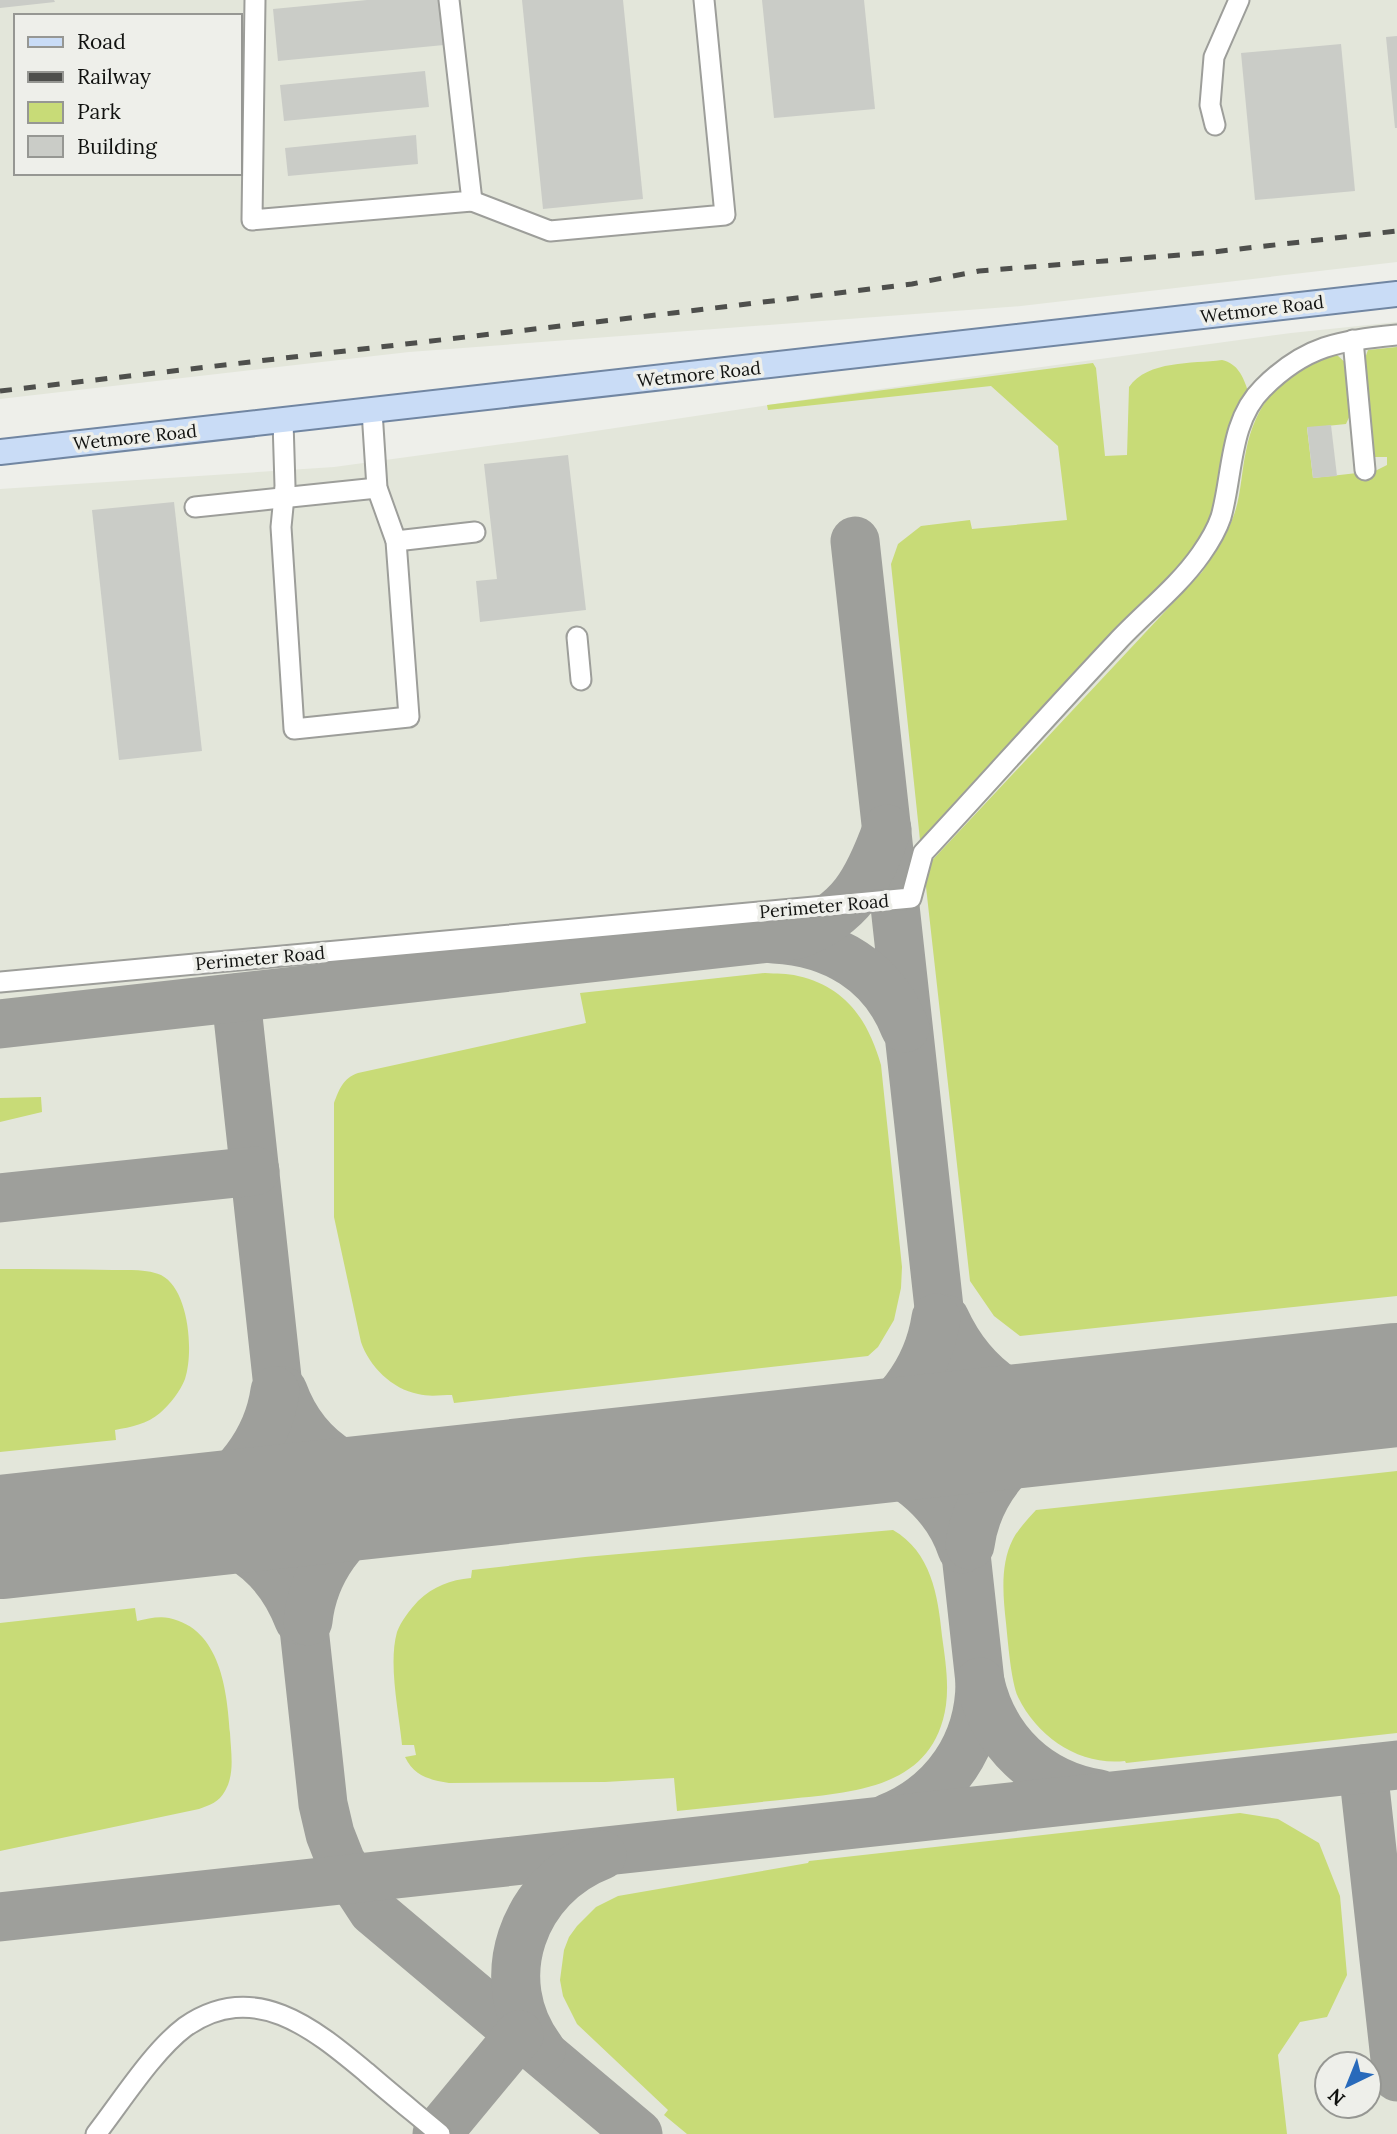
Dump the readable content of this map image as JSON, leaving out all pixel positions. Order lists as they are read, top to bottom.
{
  "streets": {
    "main road": ["Wetmore Road"],
    "lane": ["Perimeter Road"]
  },
  "legend": [
    "Road",
    "Railway",
    "Park",
    "Building"
  ],
  "north": "bottom left"
}
